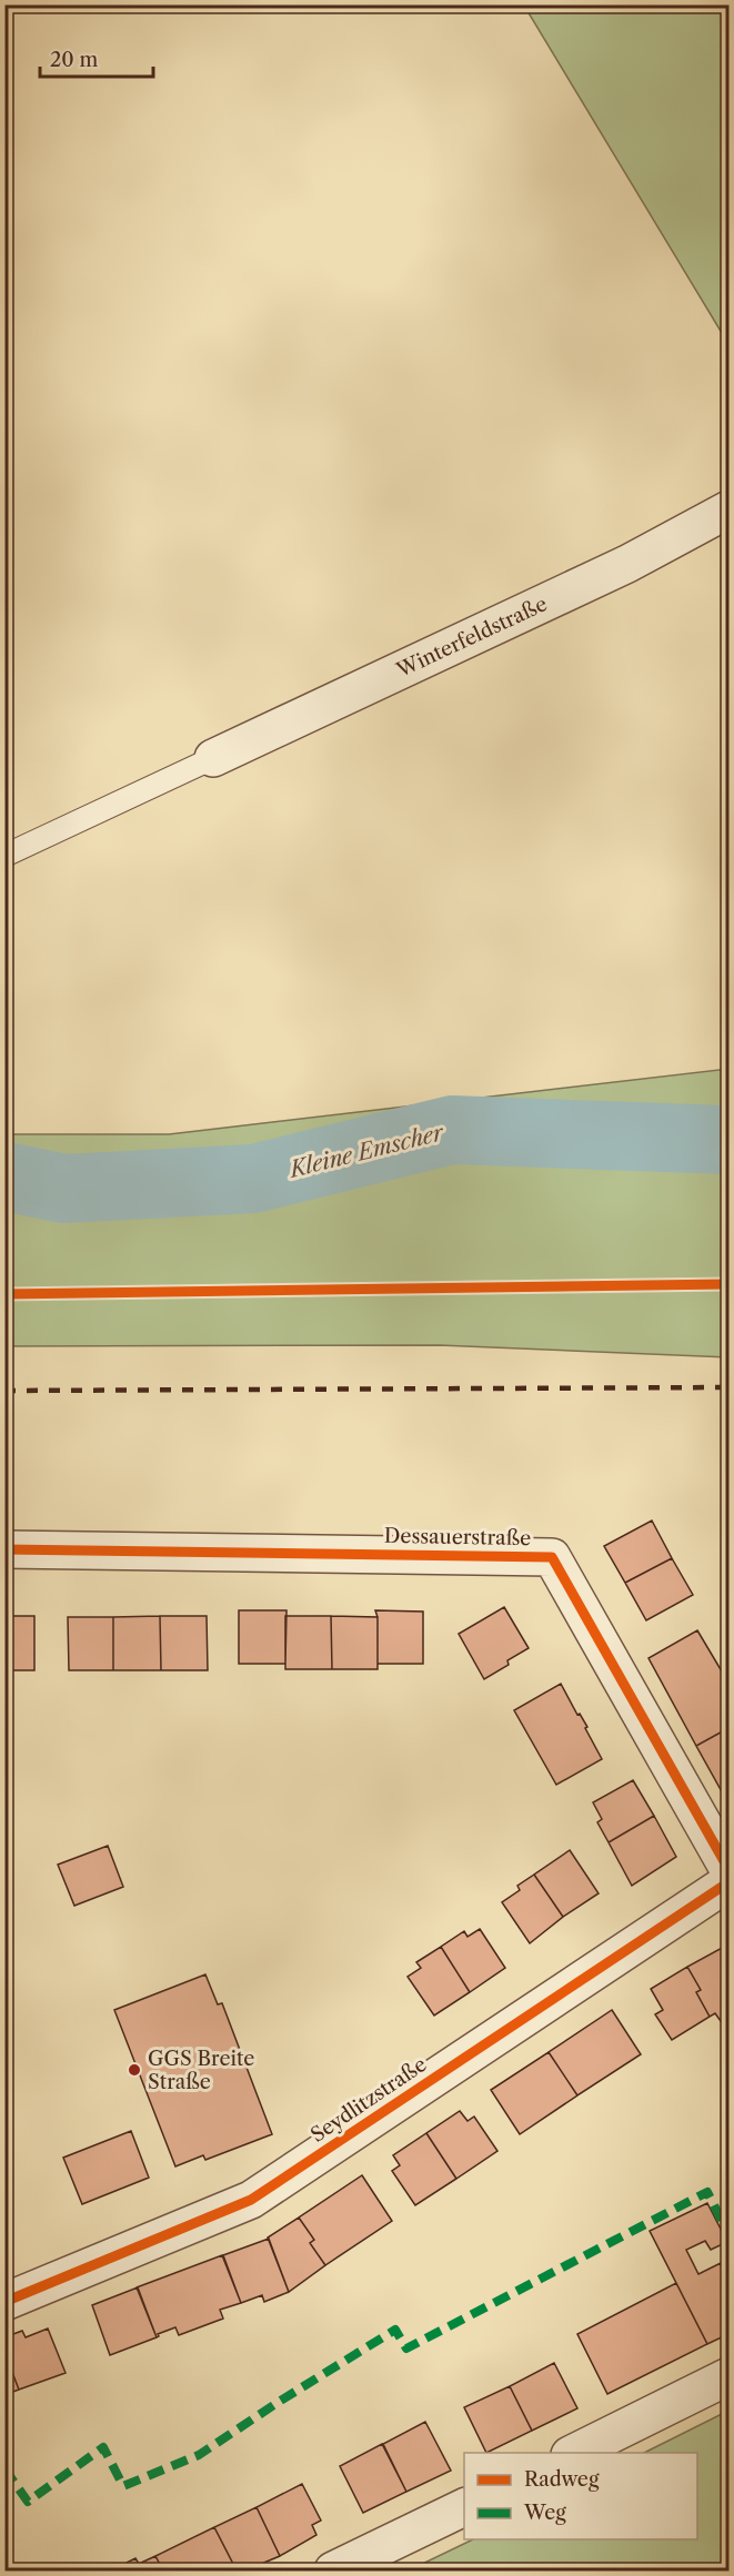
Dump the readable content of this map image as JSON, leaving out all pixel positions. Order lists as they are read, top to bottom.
{
  "streets": {
    "street": ["Winterfeldstraße", "Dessauerstraße", "Seydlitzstraße"]
  },
  "water": ["Kleine Emscher"],
  "places": ["GGS Breite Straße"],
  "legend": ["Radweg", "Weg"],
  "scale_bar": "20 m"
}
